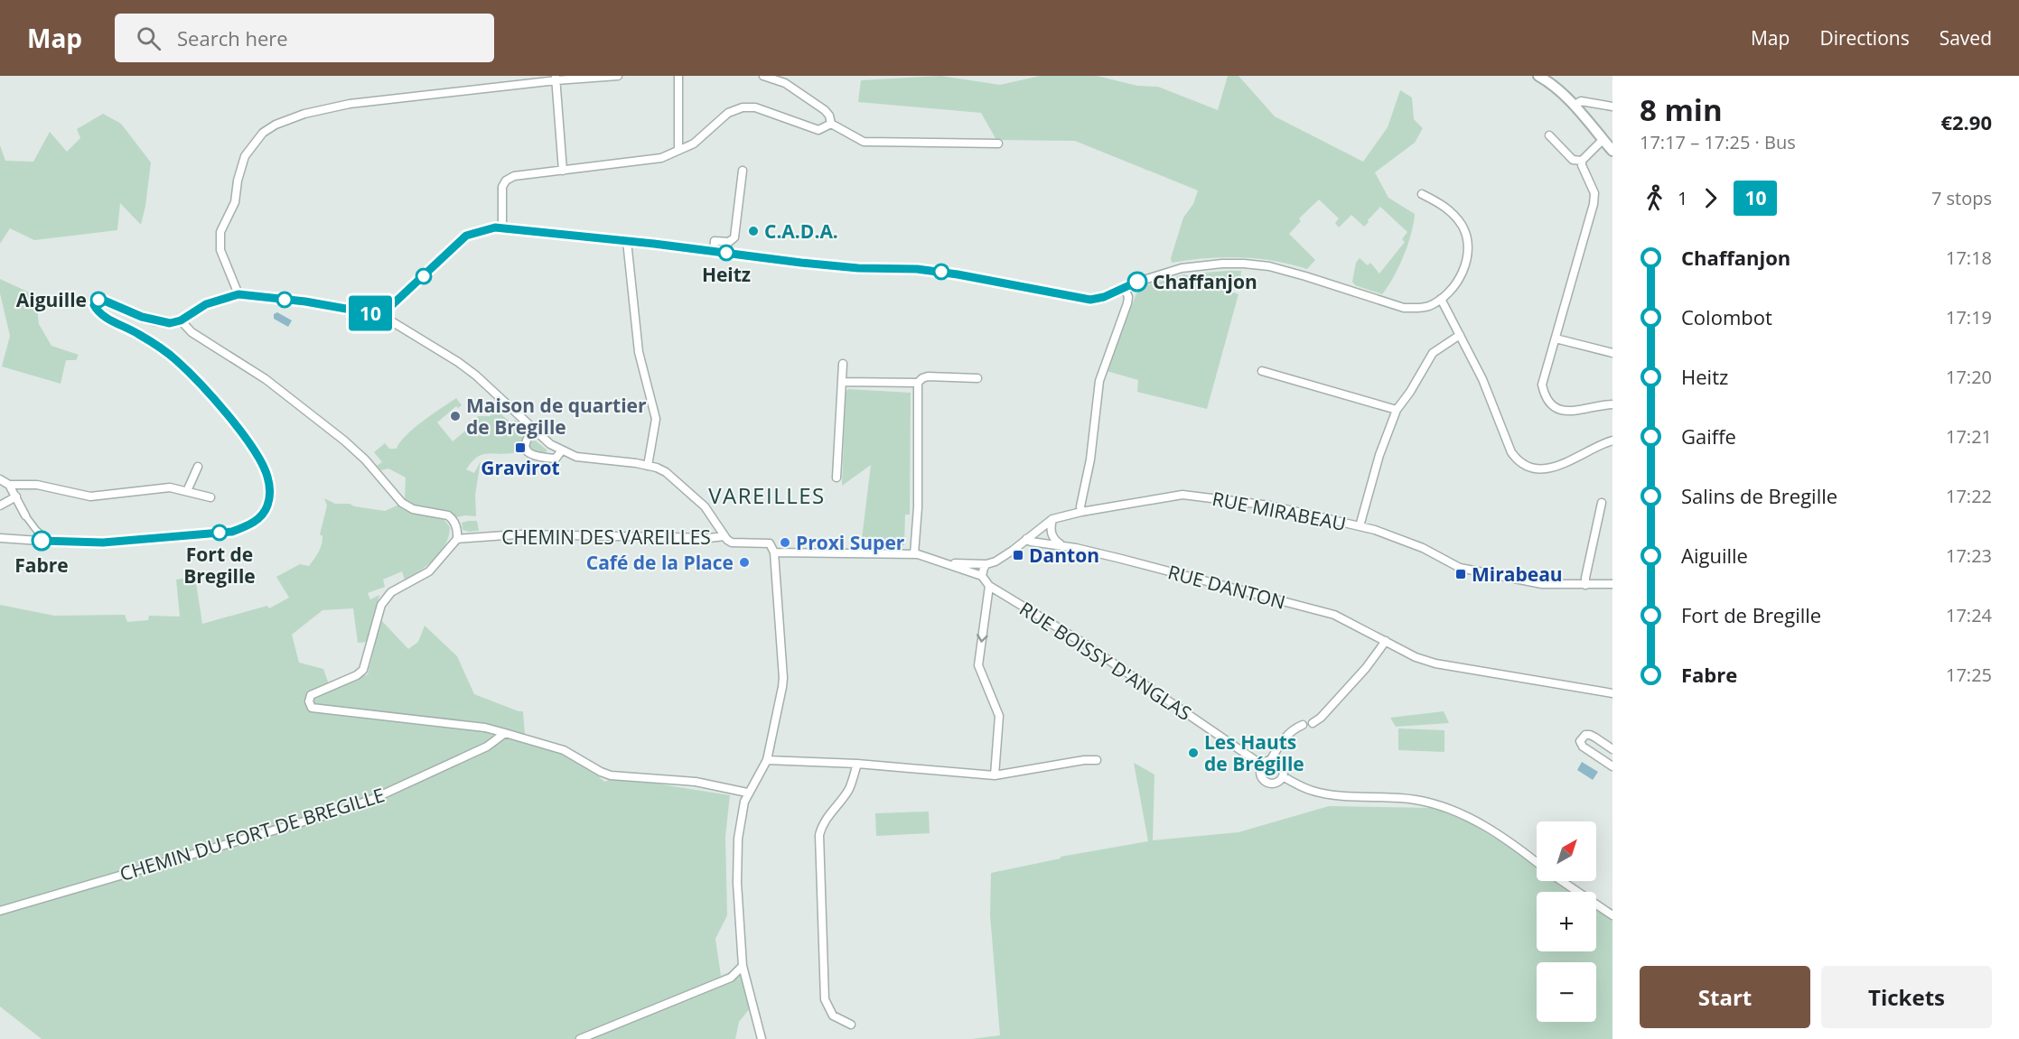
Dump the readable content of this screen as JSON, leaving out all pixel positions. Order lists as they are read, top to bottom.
{
  "streets": {
    "street": [
      "RUE MIRABEAU",
      "CHEMIN DES VAREILLES",
      "RUE DANTON",
      "RUE BOISSY D'ANGLAS",
      "CHEMIN DU FORT DE BREGILLE"
    ]
  },
  "crossings": [
    ["RUE MIRABEAU", "CHEMIN DES VAREILLES"],
    ["RUE MIRABEAU", "RUE DANTON"],
    ["RUE MIRABEAU", "RUE BOISSY D'ANGLAS"],
    ["CHEMIN DES VAREILLES", "RUE BOISSY D'ANGLAS"]
  ],
  "districts": ["VAREILLES"],
  "places": {
    "other": [
      "C.A.D.A.",
      "Heitz",
      "Chaffanjon",
      "Aiguille",
      "Maison de quartier de Bregille",
      "Fort de Bregille",
      "Fabre",
      "Proxi Super",
      "Café de la Place",
      "Les Hauts de Brégille"
    ],
    "transit": ["Gravirot", "Danton", "Mirabeau"]
  },
  "lines": ["bus line 10"],
  "north": "top right",
  "page": {
    "header": "Map",
    "search": "Search here",
    "nav": ["Map", "Directions", "Saved"],
    "on_map": "10",
    "heading": ["8 min", "17:17 – 17:25 · Bus", "€2.90"],
    "legs": ["1", "10", "7 stops"],
    "list": [
      {
        "name": "Chaffanjon",
        "value": "17:18"
      },
      {
        "name": "Colombot",
        "value": "17:19"
      },
      {
        "name": "Heitz",
        "value": "17:20"
      },
      {
        "name": "Gaiffe",
        "value": "17:21"
      },
      {
        "name": "Salins de Bregille",
        "value": "17:22"
      },
      {
        "name": "Aiguille",
        "value": "17:23"
      },
      {
        "name": "Fort de Bregille",
        "value": "17:24"
      },
      {
        "name": "Fabre",
        "value": "17:25"
      }
    ],
    "map_buttons": ["+", "−"],
    "buttons": ["Start", "Tickets"]
  }
}
